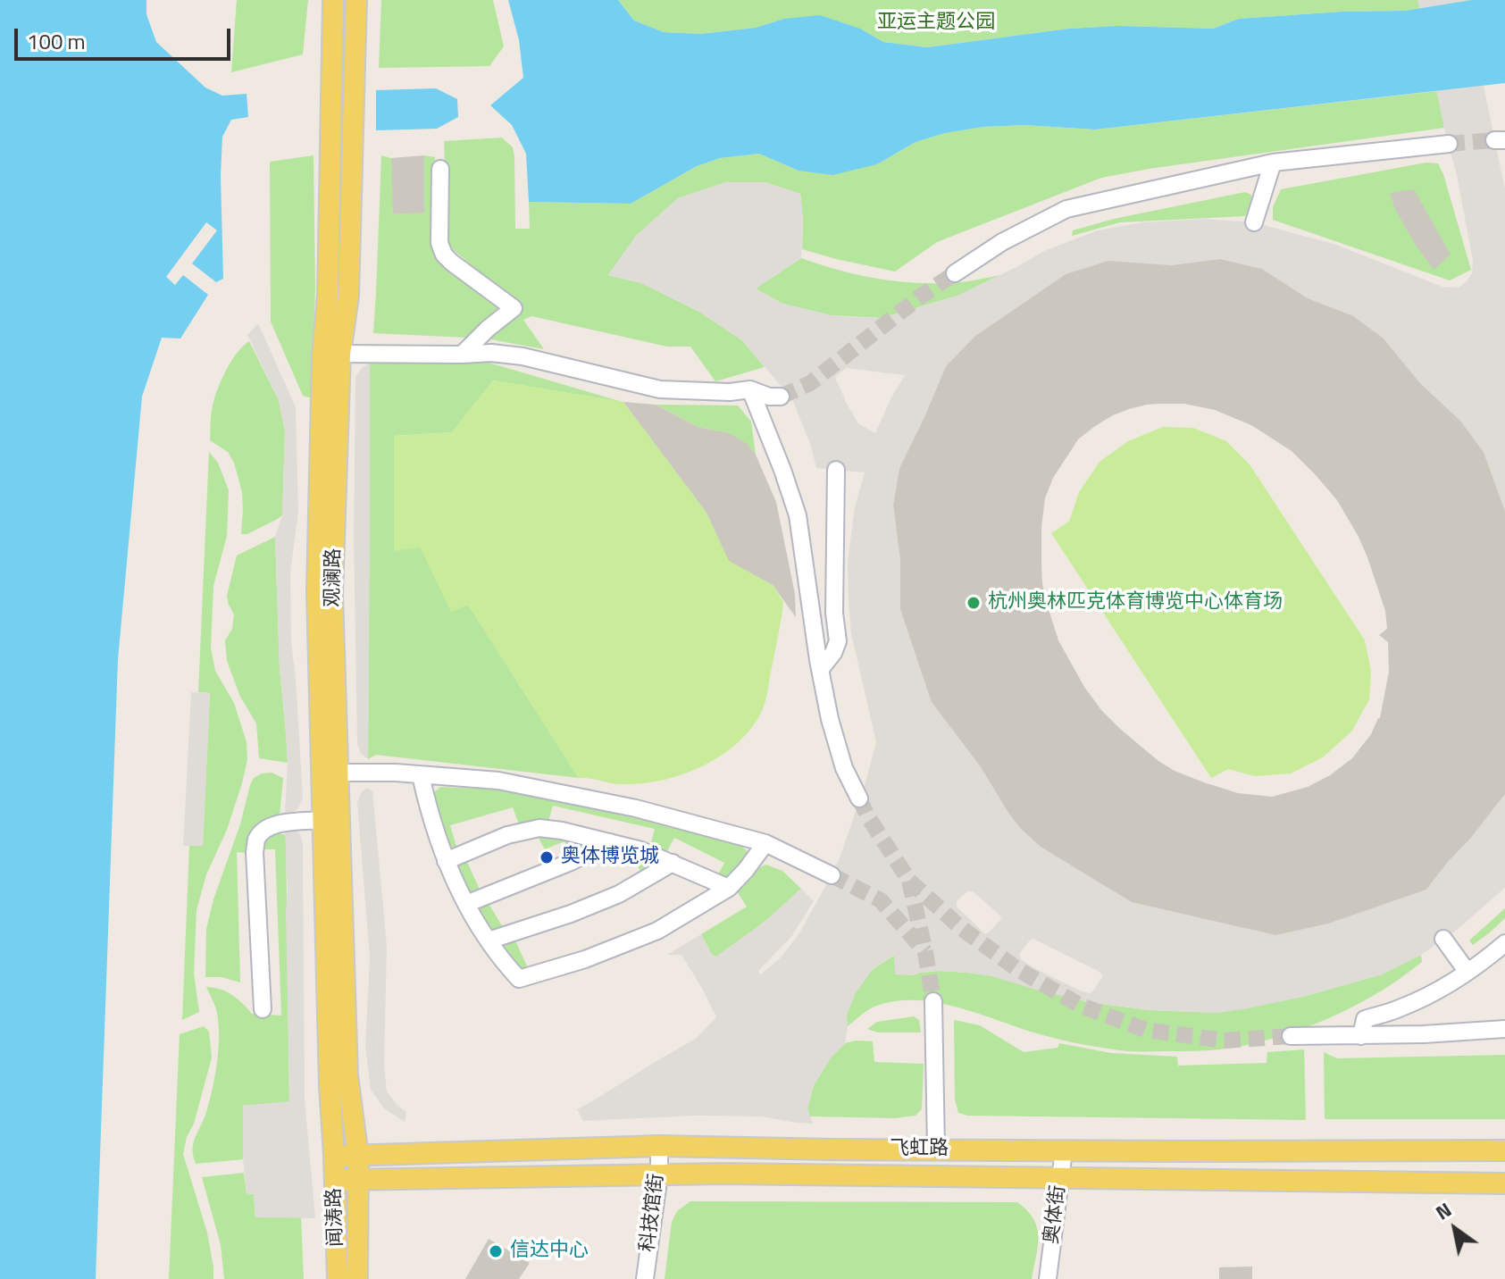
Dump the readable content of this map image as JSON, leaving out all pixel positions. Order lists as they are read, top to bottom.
{
  "streets": {
    "main road": ["观澜路", "飞虹路", "闻涛路"],
    "street": ["科技馆街", "奥体街"]
  },
  "crossings": [
    ["观澜路", "飞虹路"],
    ["观澜路", "闻涛路"],
    ["飞虹路", "科技馆街"],
    ["飞虹路", "奥体街"],
    ["飞虹路", "闻涛路"]
  ],
  "parks": ["亚运主题公园"],
  "places": ["杭州奥林匹克体育博览中心体育场", "奥体博览城", "信达中心"],
  "scale_bar": "100 m",
  "north": "top left"
}
